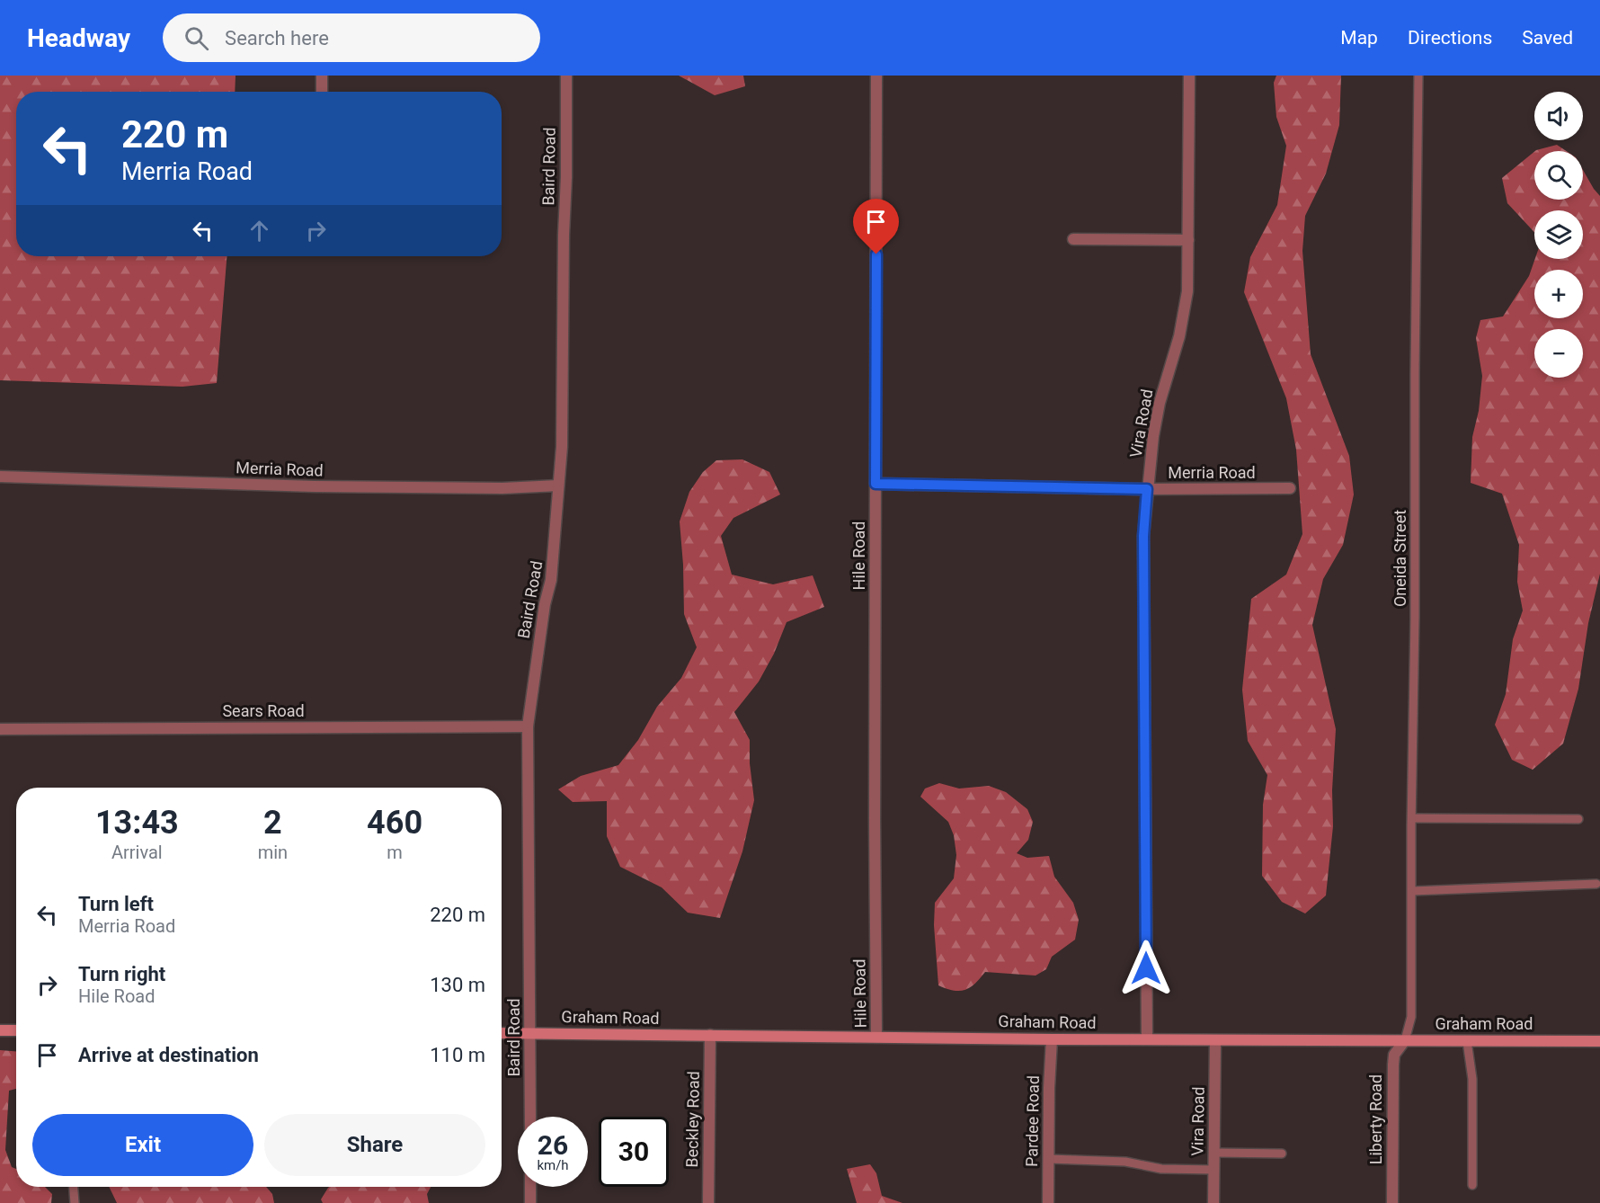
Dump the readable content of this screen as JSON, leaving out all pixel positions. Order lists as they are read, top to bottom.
{
  "streets": {
    "main road": ["Graham Road"],
    "street": [
      "Baird Road",
      "Vira Road",
      "Merria Road",
      "Hile Road",
      "Sears Road",
      "Beckley Road",
      "Liberty Road",
      "Pardee Road"
    ],
    "lane": ["Oneida Street"]
  },
  "crossings": [
    ["Baird Road", "Merria Road"],
    ["Baird Road", "Sears Road"],
    ["Baird Road", "Graham Road"],
    ["Vira Road", "Merria Road"],
    ["Vira Road", "Graham Road"],
    ["Merria Road", "Hile Road"],
    ["Hile Road", "Graham Road"],
    ["Oneida Street", "Graham Road"],
    ["Oneida Street", "Liberty Road"],
    ["Graham Road", "Beckley Road"],
    ["Graham Road", "Liberty Road"],
    ["Graham Road", "Pardee Road"]
  ],
  "page": {
    "header": "Headway",
    "search": "Search here",
    "nav": ["Map", "Directions", "Saved"],
    "map_buttons": ["+", "−"],
    "turn": ["220 m", "Merria Road"],
    "eta": [
      "13:43",
      "Arrival",
      "2",
      "min",
      "460",
      "m"
    ],
    "list": [
      {
        "name": "Turn left",
        "note": "Merria Road",
        "value": "220 m"
      },
      {
        "name": "Turn right",
        "note": "Hile Road",
        "value": "130 m"
      },
      {
        "name": "Arrive at destination",
        "value": "110 m"
      }
    ],
    "buttons": ["Exit", "Share"],
    "speed": "26 km/h",
    "limit": "30"
  }
}
